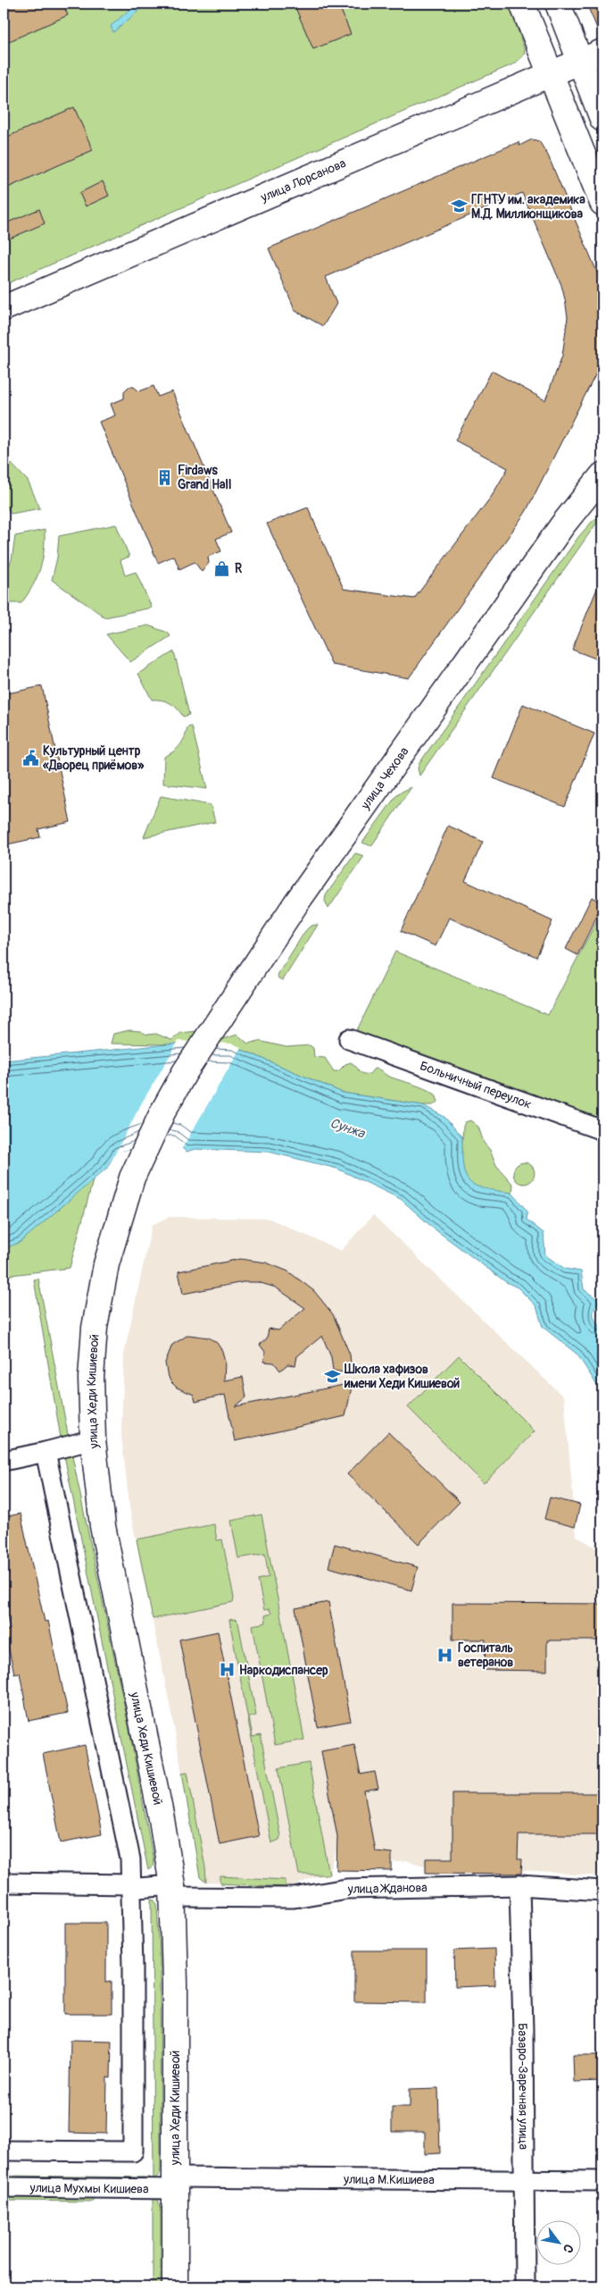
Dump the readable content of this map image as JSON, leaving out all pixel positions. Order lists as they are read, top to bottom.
{
  "streets": {
    "main road": ["улица Лорсанова", "улица Чехова", "улица Хеди Кишиевой"],
    "street": [
      "Больничный переулок",
      "улица Жданова",
      "Базаро-Заречная улица",
      "улица М.Кишиева",
      "улица Мухмы Кишиева"
    ]
  },
  "crossings": [
    ["улица Чехова", "улица Хеди Кишиевой"],
    ["улица Хеди Кишиевой", "улица Жданова"],
    ["улица Хеди Кишиевой", "улица М.Кишиева"],
    ["улица Хеди Кишиевой", "улица Мухмы Кишиева"],
    ["улица Жданова", "Базаро-Заречная улица"],
    ["Базаро-Заречная улица", "улица М.Кишиева"],
    ["улица М.Кишиева", "улица Мухмы Кишиева"]
  ],
  "water": ["Сунжа"],
  "places": {
    "school or university": ["ГГНТУ им. академика М.Д. Миллионщикова", "Школа хафизов имени Хеди Кишиевой"],
    "building": ["Firdaws Grand Hall"],
    "shop": ["R"],
    "public building": ["Культурный центр «Дворец приёмов»"],
    "hospital": ["Госпиталь ветеранов", "Наркодиспансер"]
  },
  "north": "bottom right"
}
